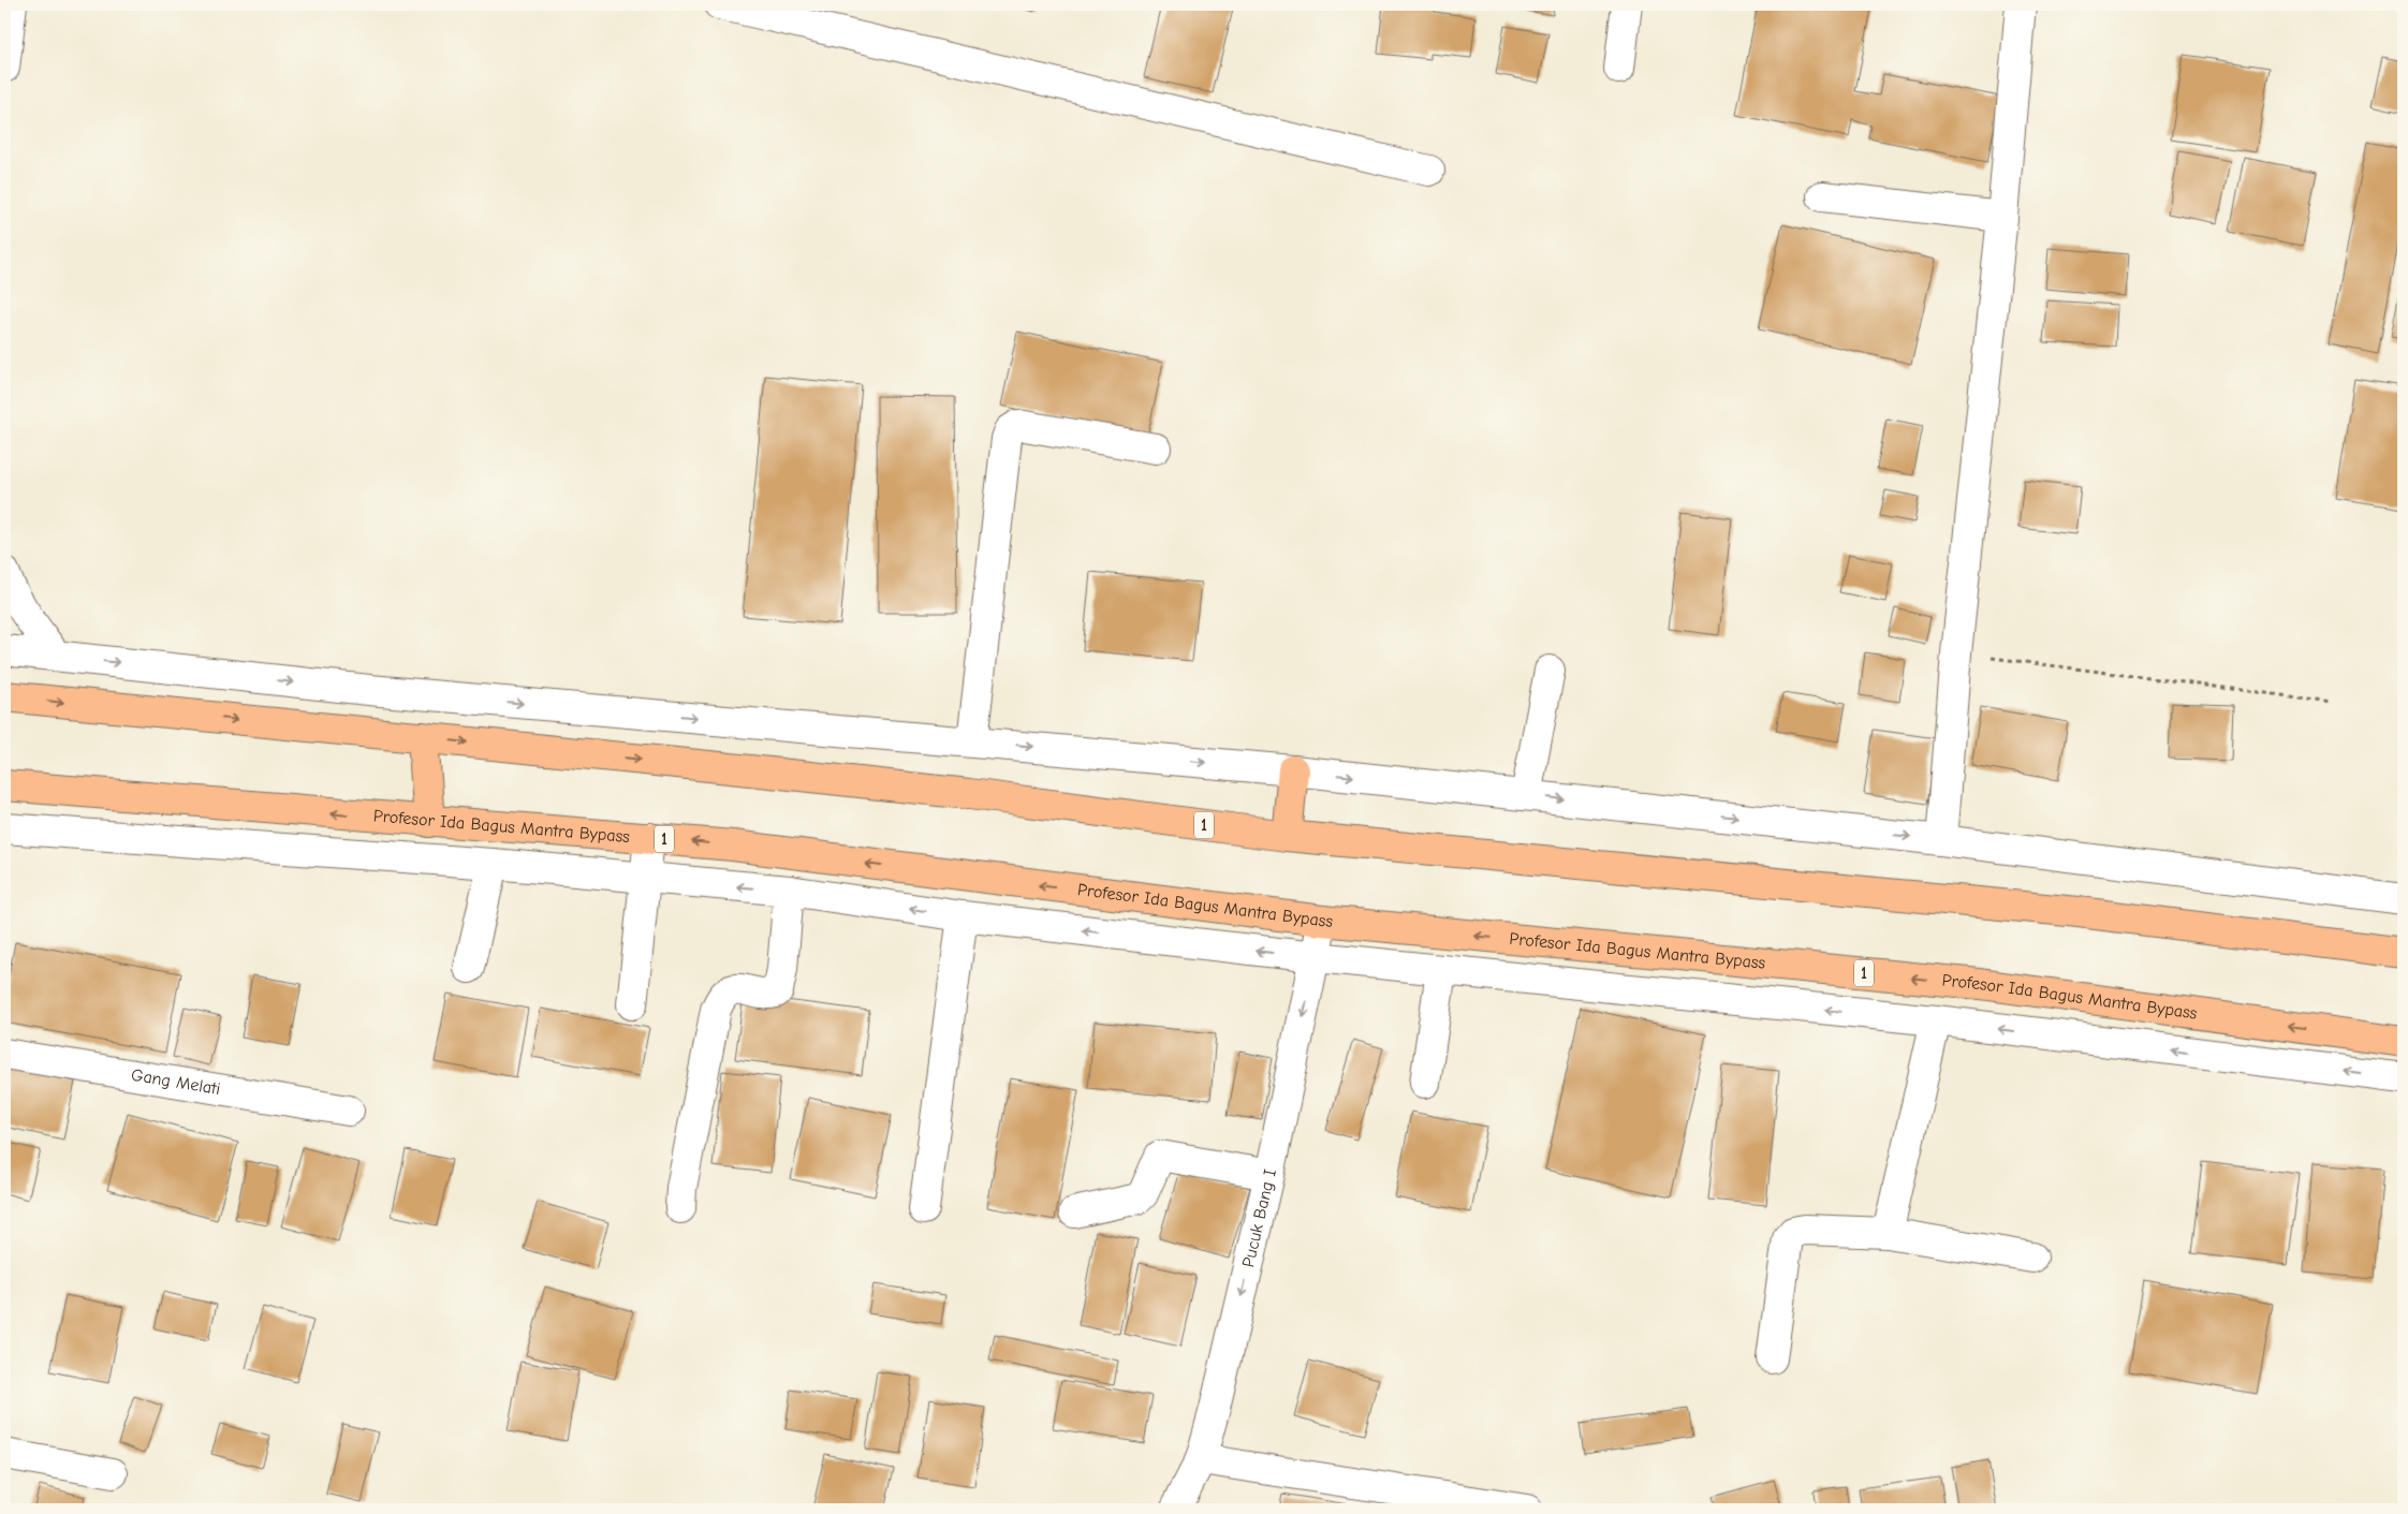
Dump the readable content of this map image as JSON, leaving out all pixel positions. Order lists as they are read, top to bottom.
{
  "streets": {
    "highway": ["1", "Profesor Ida Bagus Mantra Bypass"],
    "street": ["Gang Melati", "Pucuk Bang I"]
  },
  "crossings": [
    ["Profesor Ida Bagus Mantra Bypass", "Pucuk Bang I"]
  ],
  "one_way": ["Pucuk Bang I"]
}
